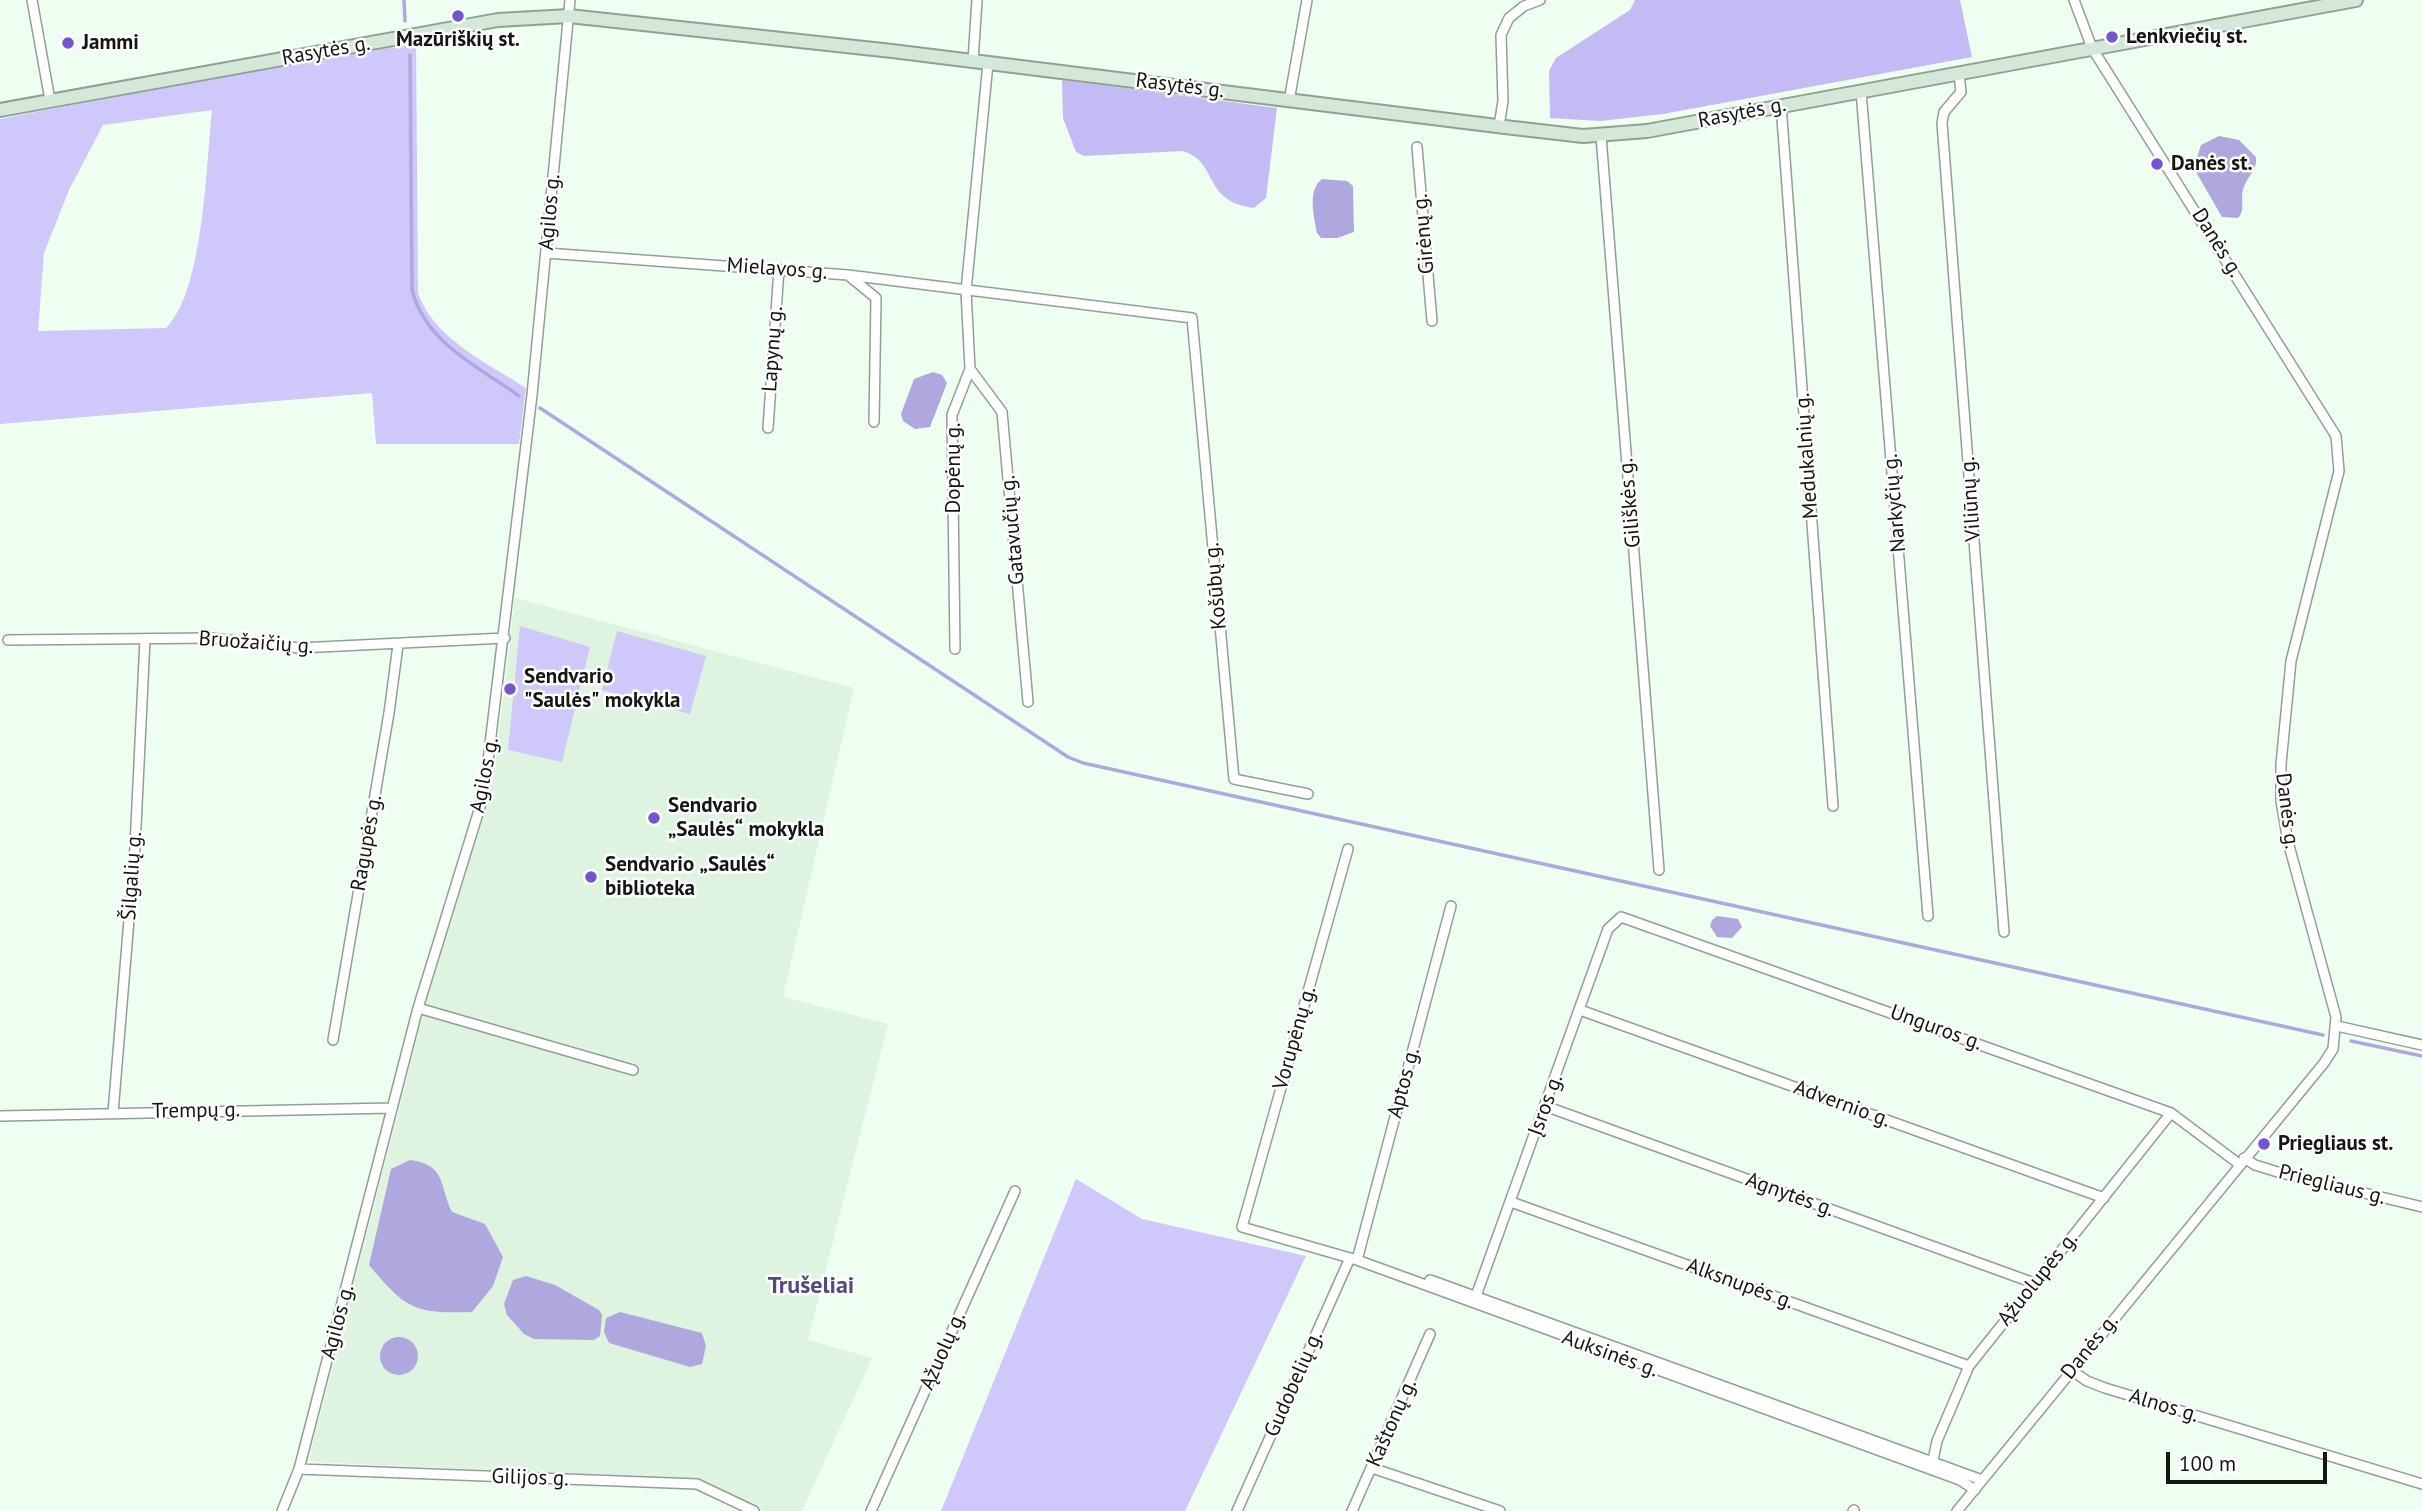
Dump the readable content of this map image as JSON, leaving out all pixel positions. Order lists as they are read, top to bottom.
{
  "streets": {
    "main road": ["Rasytės g."],
    "street": [
      "Agilos g.",
      "Girėnų g.",
      "Danės g.",
      "Mielavos g.",
      "Lapynų g.",
      "Medukalnių g.",
      "Dopėnų g.",
      "Viliūnų g.",
      "Giliškės g.",
      "Narkyčių g.",
      "Gatavučių g.",
      "Košūbų g.",
      "Bruožaičių g.",
      "Ragupės g.",
      "Šilgalių g.",
      "Unguros g.",
      "Vorupėnų g.",
      "Aptos g.",
      "Advernio g.",
      "Įsros g.",
      "Trempų g.",
      "Priegliaus g.",
      "Agnytės g.",
      "Ąžuolupės g.",
      "Alksnupės g.",
      "Ąžuolų g.",
      "Auksinės g.",
      "Gudobelių g.",
      "Alnos g.",
      "Kaštonų g.",
      "Gilijos g."
    ]
  },
  "crossings": [
    ["Rasytės g.", "Agilos g."],
    ["Rasytės g.", "Danės g."],
    ["Rasytės g.", "Medukalnių g."],
    ["Rasytės g.", "Dopėnų g."],
    ["Rasytės g.", "Viliūnų g."],
    ["Rasytės g.", "Giliškės g."],
    ["Rasytės g.", "Narkyčių g."],
    ["Agilos g.", "Mielavos g."],
    ["Agilos g.", "Bruožaičių g."],
    ["Agilos g.", "Trempų g."],
    ["Agilos g.", "Gilijos g."],
    ["Danės g.", "Unguros g."],
    ["Danės g.", "Priegliaus g."],
    ["Danės g.", "Auksinės g."],
    ["Danės g.", "Alnos g."],
    ["Mielavos g.", "Lapynų g."],
    ["Dopėnų g.", "Gatavučių g."],
    ["Dopėnų g.", "Košūbų g."],
    ["Bruožaičių g.", "Ragupės g."],
    ["Bruožaičių g.", "Šilgalių g."],
    ["Šilgalių g.", "Trempų g."],
    ["Unguros g.", "Įsros g."],
    ["Unguros g.", "Priegliaus g."],
    ["Unguros g.", "Ąžuolupės g."],
    ["Vorupėnų g.", "Auksinės g."],
    ["Aptos g.", "Auksinės g."],
    ["Aptos g.", "Gudobelių g."],
    ["Advernio g.", "Įsros g."],
    ["Advernio g.", "Ąžuolupės g."],
    ["Įsros g.", "Agnytės g."],
    ["Įsros g.", "Alksnupės g."],
    ["Agnytės g.", "Ąžuolupės g."],
    ["Ąžuolupės g.", "Alksnupės g."],
    ["Auksinės g.", "Gudobelių g."]
  ],
  "districts": ["Trušeliai"],
  "places": [
    "Mazūriškių st.",
    "Lenkviečių st.",
    "Jammi",
    "Danės st.",
    "Sendvario \"Saulės\" mokykla",
    "Sendvario „Saulės“ mokykla",
    "Sendvario „Saulės“ biblioteka",
    "Priegliaus st."
  ],
  "scale_bar": "100 m"
}
